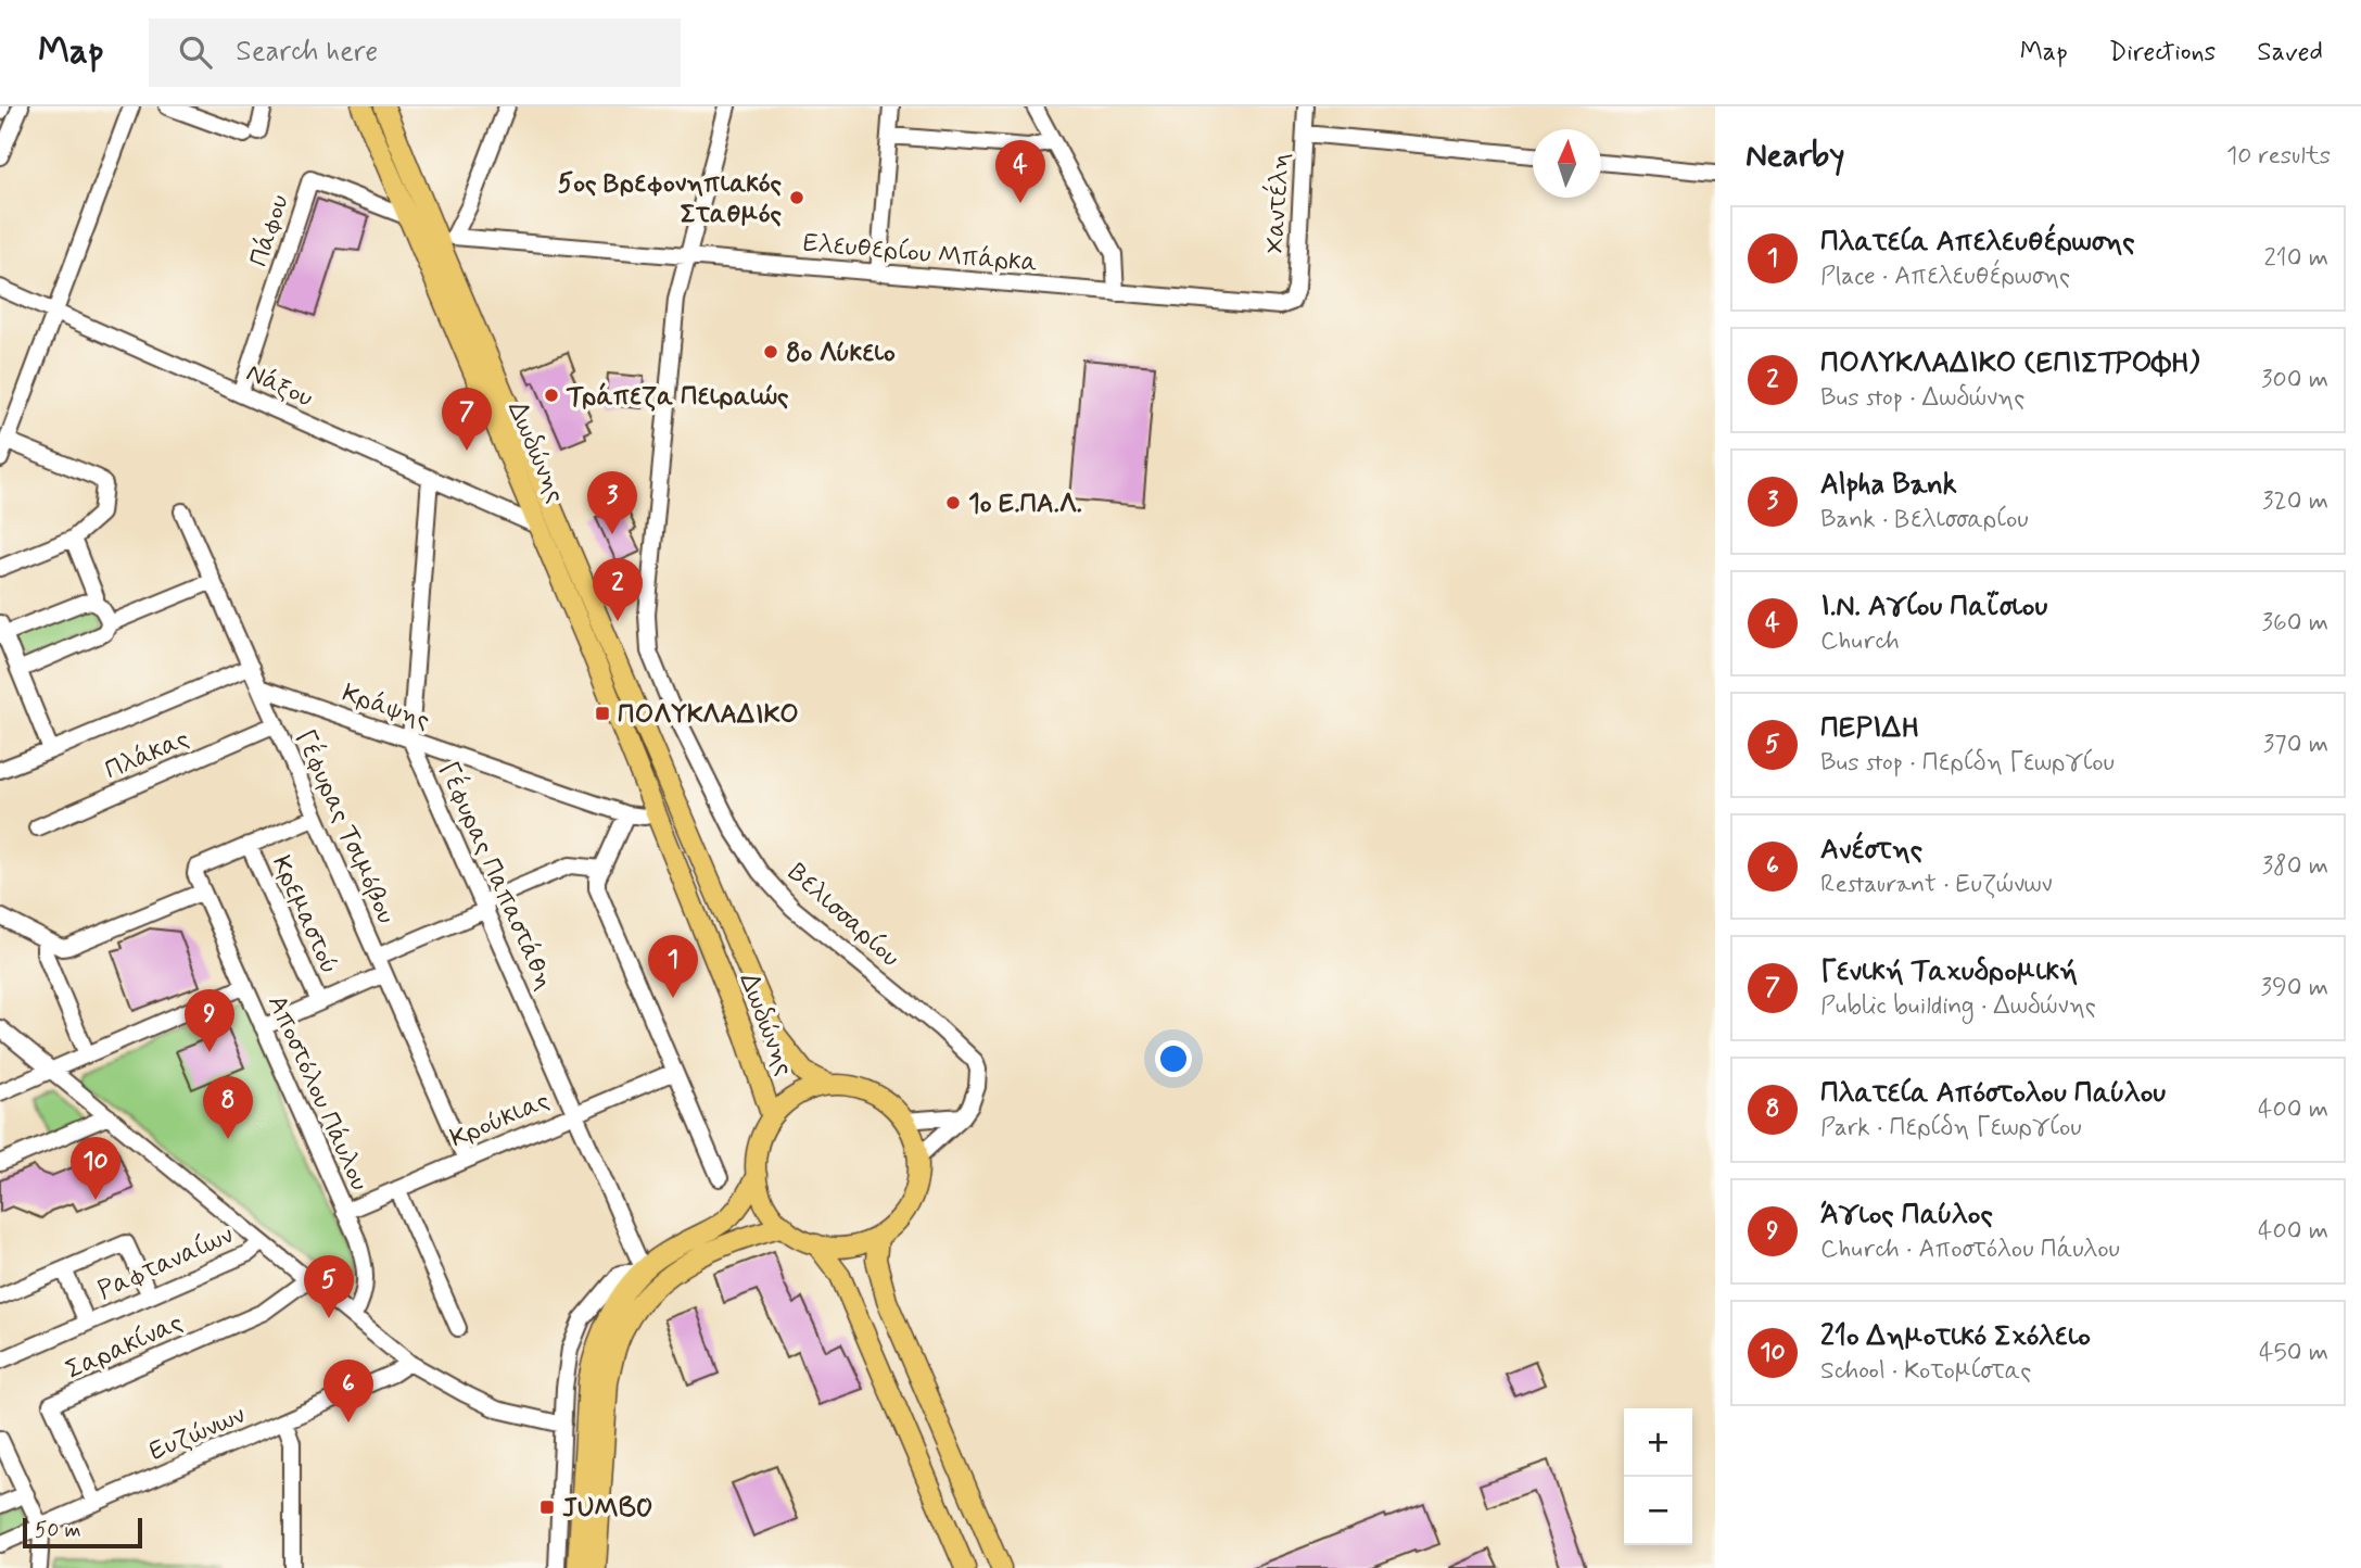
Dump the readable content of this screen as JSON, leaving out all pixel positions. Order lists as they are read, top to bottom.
{
  "streets": {
    "main road": ["Δωδώνης"],
    "street": [
      "Χαντέλη",
      "Πάφου",
      "Ελευθερίου Μπάρκα",
      "Νάξου",
      "Κράψης",
      "Πλάκας",
      "Γέφυρας Τσιμόβου",
      "Γέφυρας Παπαστάθη",
      "Κρεμαστού",
      "Βελισσαρίου",
      "Αποστόλου Πάυλου",
      "Κρούκιας",
      "Ραφταναίων",
      "Σαρακίνας",
      "Ευζώνων"
    ]
  },
  "crossings": [
    ["Χαντέλη", "Ελευθερίου Μπάρκα"],
    ["Πάφου", "Νάξου"],
    ["Πάφου", "Δωδώνης"],
    ["Ελευθερίου Μπάρκα", "Δωδώνης"],
    ["Ελευθερίου Μπάρκα", "Βελισσαρίου"],
    ["Νάξου", "Δωδώνης"],
    ["Νάξου", "Γέφυρας Παπαστάθη"],
    ["Δωδώνης", "Κράψης"],
    ["Δωδώνης", "Βελισσαρίου"],
    ["Κράψης", "Γέφυρας Τσιμόβου"],
    ["Κράψης", "Γέφυρας Παπαστάθη"],
    ["Πλάκας", "Γέφυρας Τσιμόβου"],
    ["Γέφυρας Τσιμόβου", "Κρούκιας"],
    ["Γέφυρας Παπαστάθη", "Κρούκιας"],
    ["Αποστόλου Πάυλου", "Κρούκιας"],
    ["Σαρακίνας", "Ευζώνων"]
  ],
  "places": {
    "other": [
      "5ος Βρεφονηπιακός Σταθμός",
      "8ο Λύκειο",
      "Τράπεζα Πειραιώς",
      "1ο Ε.ΠΑ.Λ."
    ],
    "transit": ["ΠΟΛΥΚΛΑΔΙΚΟ", "JUMBO"]
  },
  "scale_bar": "50 m",
  "north": "top",
  "page": {
    "header": "Map",
    "search": "Search here",
    "nav": ["Map", "Directions", "Saved"],
    "heading": ["Nearby", "10 results"],
    "pins": [
      "4",
      "7",
      "3",
      "2",
      "1",
      "9",
      "8",
      "10",
      "5",
      "6"
    ],
    "list": [
      {
        "mark": "1",
        "name": "Πλατεία Απελευθέρωσης",
        "note": "Place · Απελευθέρωσης",
        "value": "210 m"
      },
      {
        "mark": "2",
        "name": "ΠΟΛΥΚΛΑΔΙΚΟ (ΕΠΙΣΤΡΟΦΗ)",
        "note": "Bus stop · Δωδώνης",
        "value": "300 m"
      },
      {
        "mark": "3",
        "name": "Alpha Bank",
        "note": "Bank · Βελισσαρίου",
        "value": "320 m"
      },
      {
        "mark": "4",
        "name": "Ι.Ν. Αγίου Παΐσιου",
        "note": "Church",
        "value": "360 m"
      },
      {
        "mark": "5",
        "name": "ΠΕΡΙΔΗ",
        "note": "Bus stop · Περίδη Γεωργίου",
        "value": "370 m"
      },
      {
        "mark": "6",
        "name": "Ανέστης",
        "note": "Restaurant · Ευζώνων",
        "value": "380 m"
      },
      {
        "mark": "7",
        "name": "Γενική Ταχυδρομική",
        "note": "Public building · Δωδώνης",
        "value": "390 m"
      },
      {
        "mark": "8",
        "name": "Πλατεία Απόστολου Παύλου",
        "note": "Park · Περίδη Γεωργίου",
        "value": "400 m"
      },
      {
        "mark": "9",
        "name": "Άγιος Παύλος",
        "note": "Church · Αποστόλου Πάυλου",
        "value": "400 m"
      },
      {
        "mark": "10",
        "name": "21ο Δημοτικό Σχόλειο",
        "note": "School · Κοτομίστας",
        "value": "450 m"
      }
    ],
    "map_buttons": ["+", "−"],
    "scale": "50 m"
  }
}
